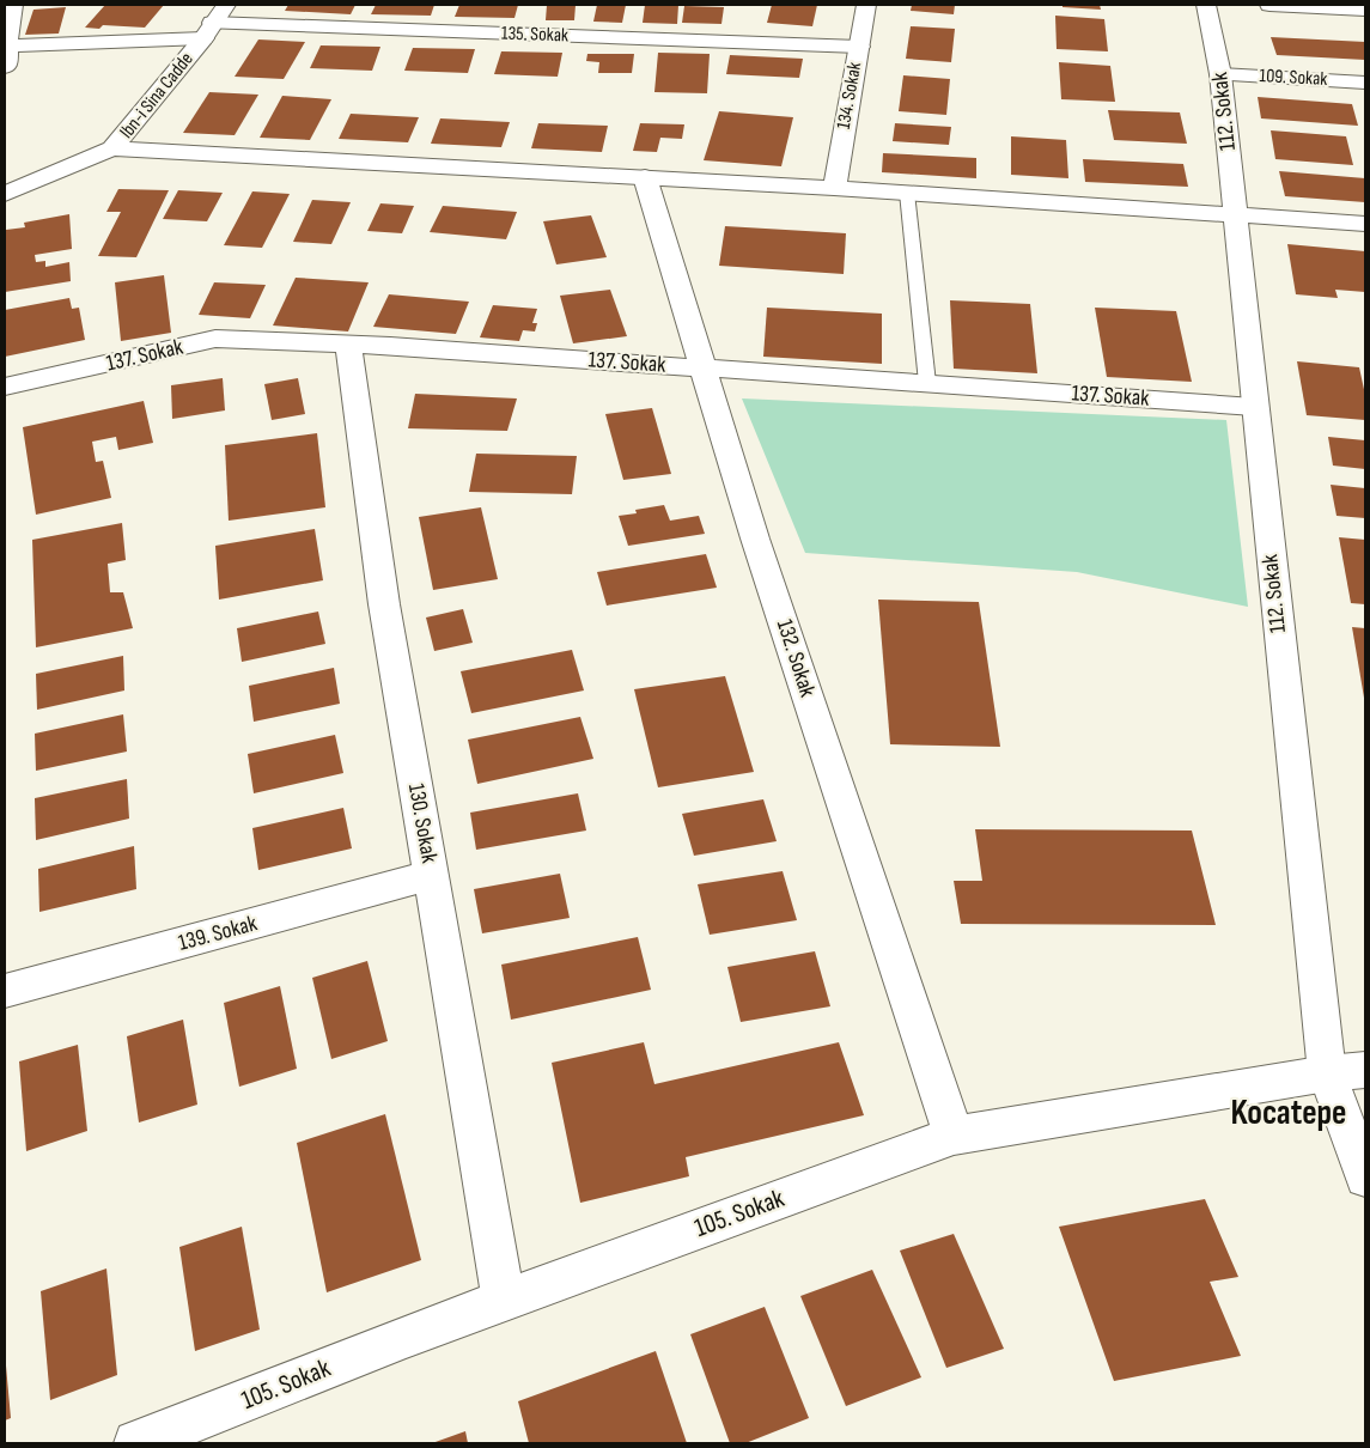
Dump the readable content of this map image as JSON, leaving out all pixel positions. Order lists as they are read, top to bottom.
{
  "streets": {
    "street": [
      "135. Sokak",
      "109. Sokak",
      "Ibn-i Sina Cadde",
      "134. Sokak",
      "112. Sokak",
      "137. Sokak",
      "132. Sokak",
      "130. Sokak",
      "139. Sokak",
      "105. Sokak"
    ]
  },
  "crossings": [
    ["135. Sokak", "Ibn-i Sina Cadde"],
    ["135. Sokak", "134. Sokak"],
    ["109. Sokak", "112. Sokak"],
    ["112. Sokak", "137. Sokak"],
    ["112. Sokak", "105. Sokak"],
    ["137. Sokak", "132. Sokak"],
    ["137. Sokak", "130. Sokak"],
    ["132. Sokak", "105. Sokak"],
    ["130. Sokak", "139. Sokak"],
    ["130. Sokak", "105. Sokak"]
  ],
  "districts": ["Kocatepe"]
}
